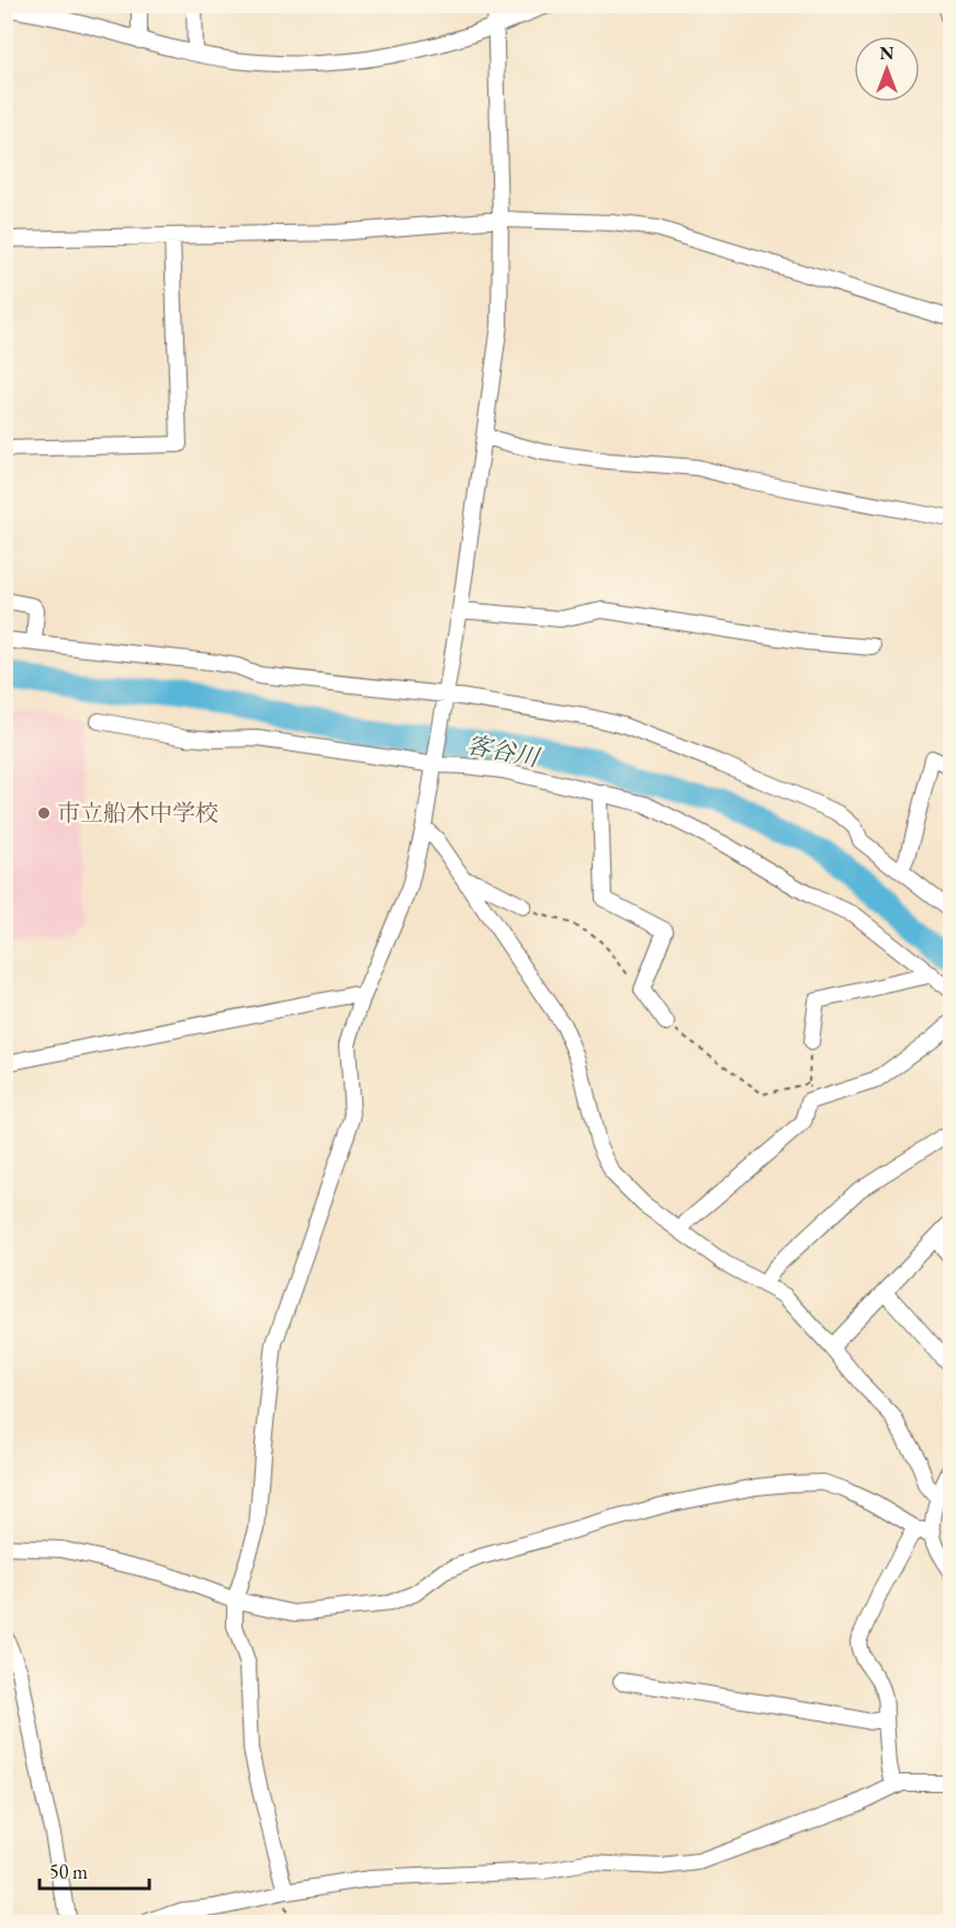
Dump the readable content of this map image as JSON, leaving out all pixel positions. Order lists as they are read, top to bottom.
{
  "water": ["客谷川"],
  "places": ["市立船木中学校"],
  "scale_bar": "50 m",
  "north": "top"
}
